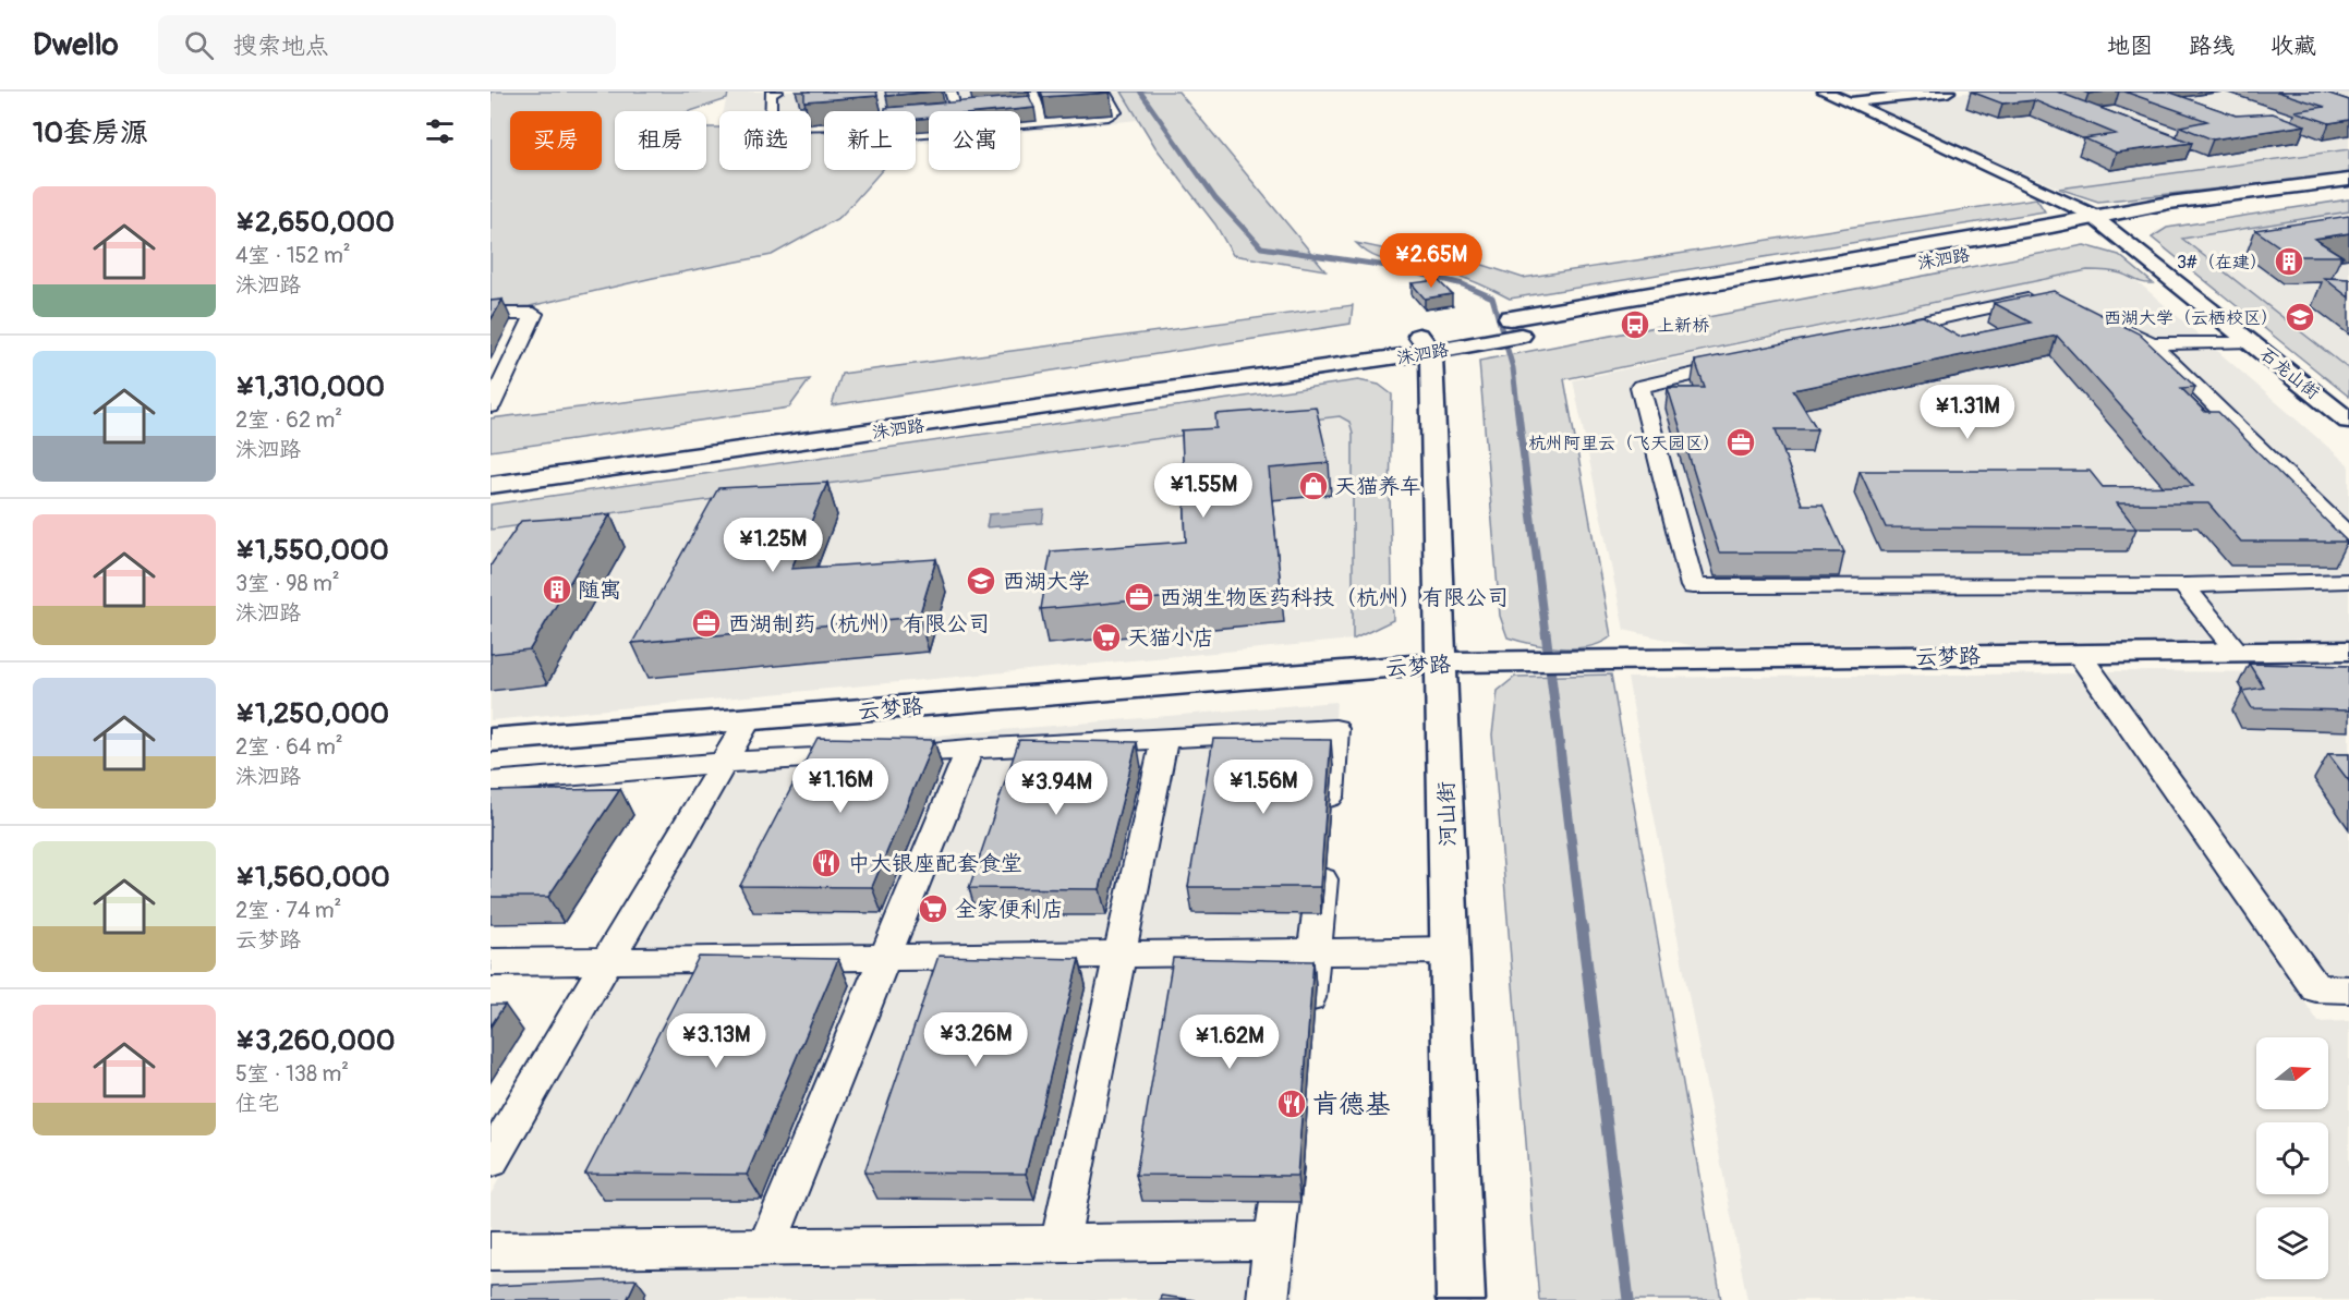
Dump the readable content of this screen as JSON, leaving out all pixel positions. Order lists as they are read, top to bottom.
{
  "streets": {
    "main road": ["洙泗路"],
    "street": ["石龙山街", "云梦路", "河山街"]
  },
  "crossings": [
    ["洙泗路", "石龙山街"],
    ["洙泗路", "河山街"],
    ["云梦路", "河山街"]
  ],
  "places": {
    "building": ["3#（在建）", "随寓"],
    "school or university": ["西湖大学（云栖校区）", "西湖大学"],
    "bus stop": ["上新桥"],
    "office": ["杭州阿里云（飞天园区）", "西湖生物医药科技（杭州）有限公司", "西湖制药（杭州）有限公司"],
    "shop": ["天猫养车"],
    "supermarket": ["天猫小店", "全家便利店"],
    "restaurant": ["中大银座配套食堂", "肯德基"]
  },
  "north": "right",
  "page": {
    "header": "Dwello",
    "search": "搜索地点",
    "nav": ["地图", "路线", "收藏"],
    "heading": "10套房源",
    "chip": [
      "买房",
      "租房",
      "筛选",
      "新上",
      "公寓"
    ],
    "list": [
      {
        "name": "¥2,650,000",
        "note": "4室 · 152 m² · 洙泗路"
      },
      {
        "name": "¥1,310,000",
        "note": "2室 · 62 m² · 洙泗路"
      },
      {
        "name": "¥1,550,000",
        "note": "3室 · 98 m² · 洙泗路"
      },
      {
        "name": "¥1,250,000",
        "note": "2室 · 64 m² · 洙泗路"
      },
      {
        "name": "¥1,560,000",
        "note": "2室 · 74 m² · 云梦路"
      },
      {
        "name": "¥3,260,000",
        "note": "5室 · 138 m² · 住宅"
      }
    ],
    "price": [
      "¥2.65M",
      "¥1.31M",
      "¥1.55M",
      "¥1.25M",
      "¥1.16M",
      "¥1.56M",
      "¥3.94M",
      "¥3.26M",
      "¥3.13M",
      "¥1.62M"
    ]
  }
}
